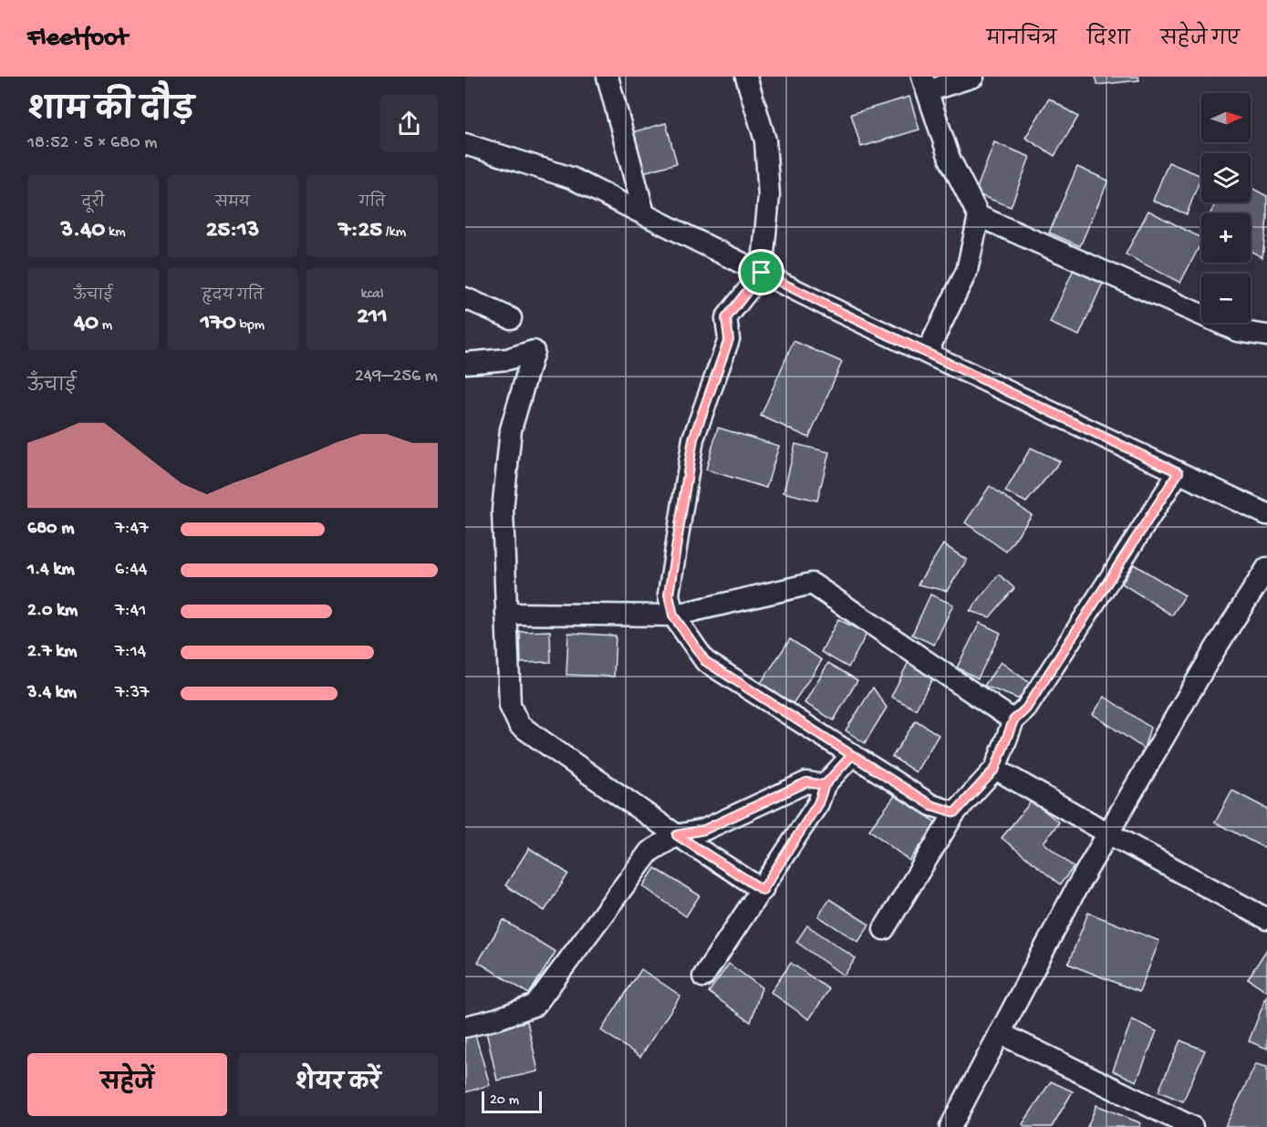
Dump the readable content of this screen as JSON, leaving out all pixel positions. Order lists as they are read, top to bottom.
{
  "scale_bar": "20 m",
  "north": "right",
  "page": {
    "header": "Fleetfoot",
    "nav": ["मानचित्र", "दिशा", "सहेजे गए"],
    "heading": ["शाम की दौड़", "18:52 · 5 × 680 m"],
    "map_buttons": ["+", "−"],
    "stats": [
      ["दूरी", "3.40 km"],
      ["समय", "25:13"],
      ["गति", "7:25 /km"],
      ["ऊँचाई", "40 m"],
      ["हृदय गति", "170 bpm"],
      ["kcal", "211"]
    ],
    "chart": ["ऊँचाई", "249–256 m"],
    "list": [
      {
        "name": "680 m",
        "note": "7:47"
      },
      {
        "name": "1.4 km",
        "note": "6:44"
      },
      {
        "name": "2.0 km",
        "note": "7:41"
      },
      {
        "name": "2.7 km",
        "note": "7:14"
      },
      {
        "name": "3.4 km",
        "note": "7:37"
      }
    ],
    "buttons": ["सहेजें", "शेयर करें"],
    "scale": "20 m"
  }
}
